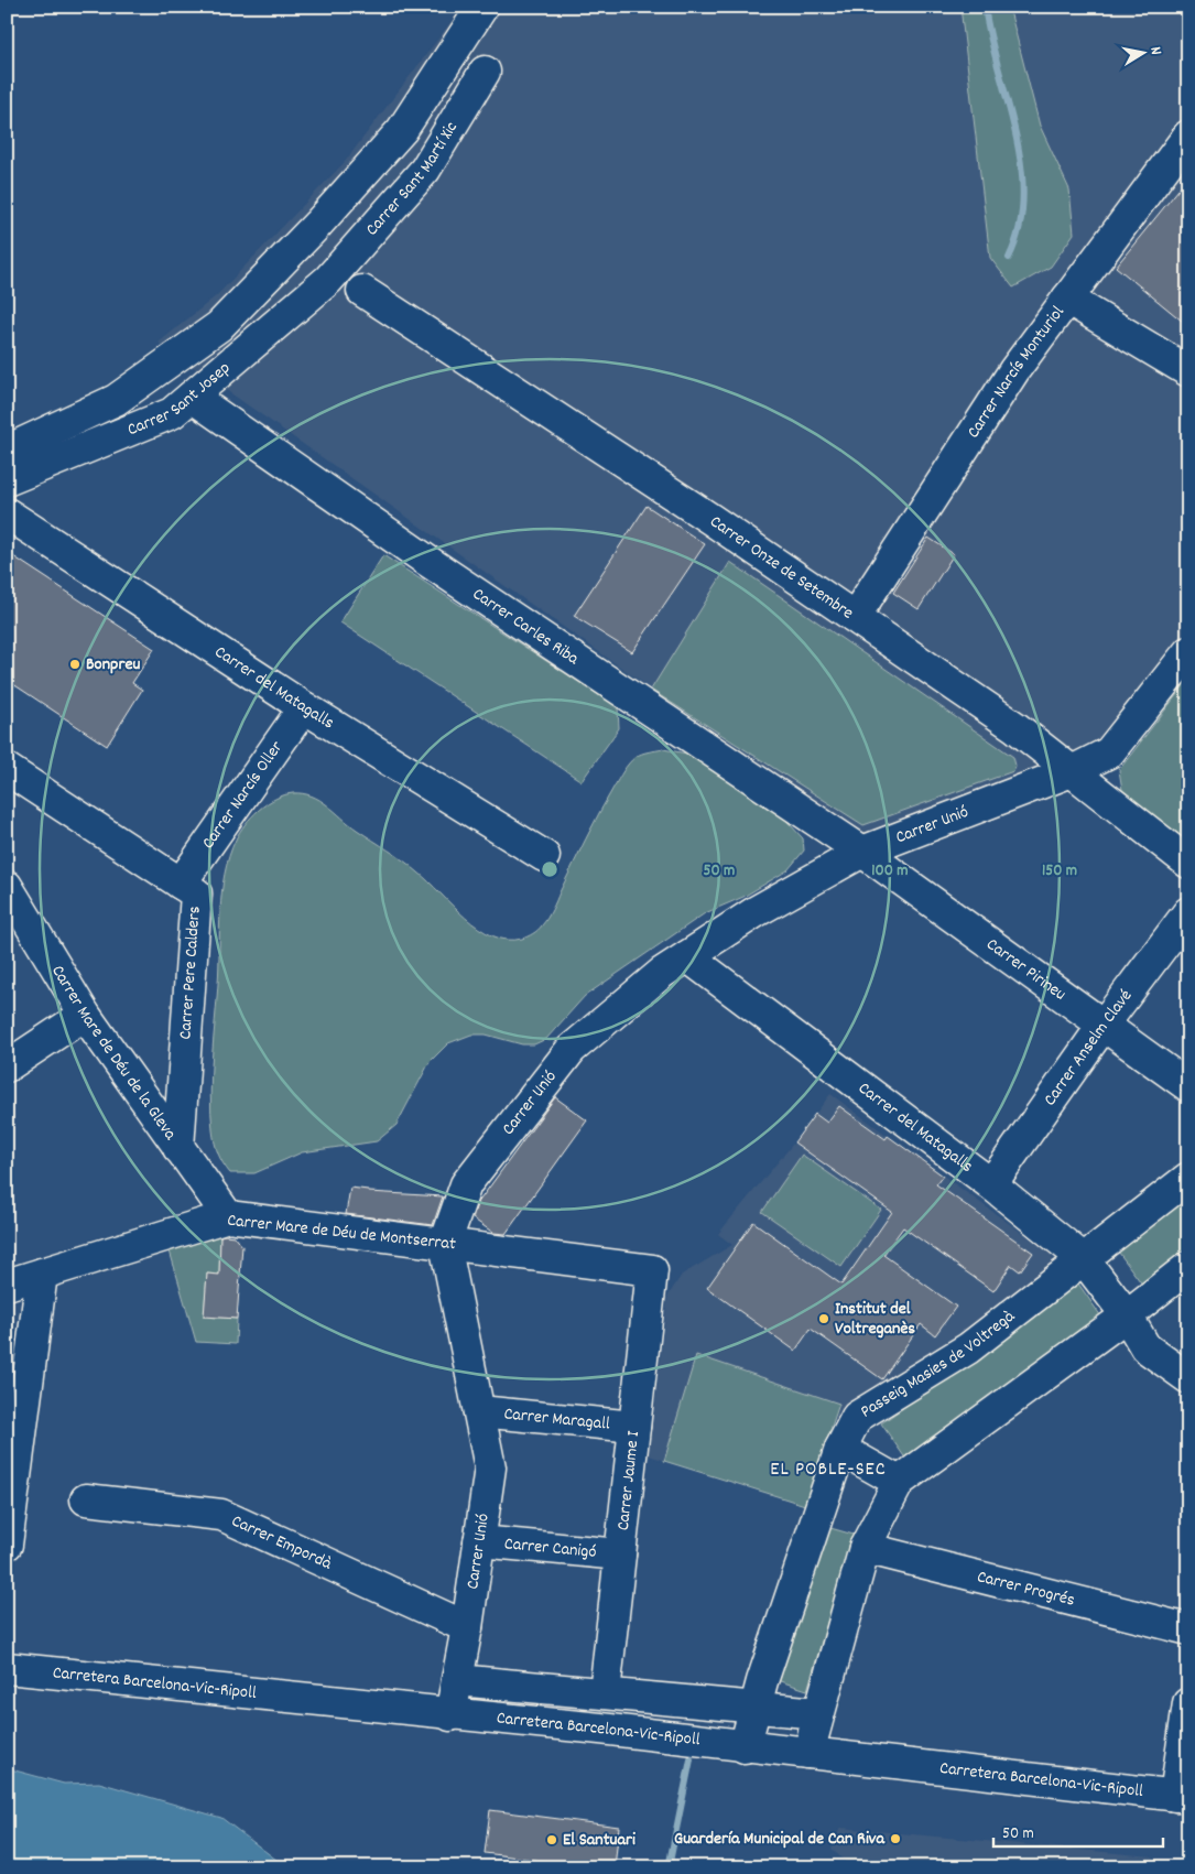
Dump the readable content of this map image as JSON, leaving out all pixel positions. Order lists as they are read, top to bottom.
{
  "streets": {
    "street": [
      "Carrer Sant Martí Xic",
      "Carrer Narcís Monturiol",
      "Carrer Sant Josep",
      "Carrer Onze de Setembre",
      "Carrer Carles Riba",
      "Carrer del Matagalls",
      "Carrer Narcís Oller",
      "Carrer Unió",
      "Carrer Pirineu",
      "Carrer Pere Calders",
      "Carrer Anselm Clavé",
      "Carrer Mare de Déu de la Gleva",
      "Carrer Mare de Déu de Montserrat",
      "Passeig Masies de Voltregà",
      "Carrer Maragall",
      "Carrer Jaume I",
      "Carrer Empordà",
      "Carrer Canigó",
      "Carrer Progrés",
      "Carretera Barcelona-Vic-Ripoll"
    ]
  },
  "crossings": [
    ["Carrer Sant Martí Xic", "Carrer Sant Josep"],
    ["Carrer Sant Martí Xic", "Carrer Onze de Setembre"],
    ["Carrer Narcís Monturiol", "Carrer Onze de Setembre"],
    ["Carrer Sant Josep", "Carrer Onze de Setembre"],
    ["Carrer Sant Josep", "Carrer Carles Riba"],
    ["Carrer Onze de Setembre", "Carrer Unió"],
    ["Carrer Carles Riba", "Carrer Unió"],
    ["Carrer Carles Riba", "Carrer Pirineu"],
    ["Carrer del Matagalls", "Carrer Narcís Oller"],
    ["Carrer del Matagalls", "Carrer Unió"],
    ["Carrer del Matagalls", "Carrer Anselm Clavé"],
    ["Carrer del Matagalls", "Passeig Masies de Voltregà"],
    ["Carrer Narcís Oller", "Carrer Pere Calders"],
    ["Carrer Unió", "Carrer Pirineu"],
    ["Carrer Unió", "Carrer Mare de Déu de Montserrat"],
    ["Carrer Unió", "Carrer Maragall"],
    ["Carrer Unió", "Carrer Empordà"],
    ["Carrer Unió", "Carrer Canigó"],
    ["Carrer Unió", "Carretera Barcelona-Vic-Ripoll"],
    ["Carrer Pirineu", "Carrer Anselm Clavé"],
    ["Carrer Pere Calders", "Carrer Mare de Déu de la Gleva"],
    ["Carrer Mare de Déu de la Gleva", "Carrer Mare de Déu de Montserrat"],
    ["Carrer Mare de Déu de Montserrat", "Carrer Jaume I"],
    ["Passeig Masies de Voltregà", "Carretera Barcelona-Vic-Ripoll"],
    ["Carrer Maragall", "Carrer Jaume I"],
    ["Carrer Jaume I", "Carrer Canigó"]
  ],
  "districts": ["EL POBLE-SEC"],
  "places": [
    "Bonpreu",
    "Institut del Voltreganès",
    "Guardería Municipal de Can Riva",
    "El Santuari"
  ],
  "scale_bar": "50 m",
  "north": "right",
  "rings": ["50 m", "100 m", "150 m"]
}
